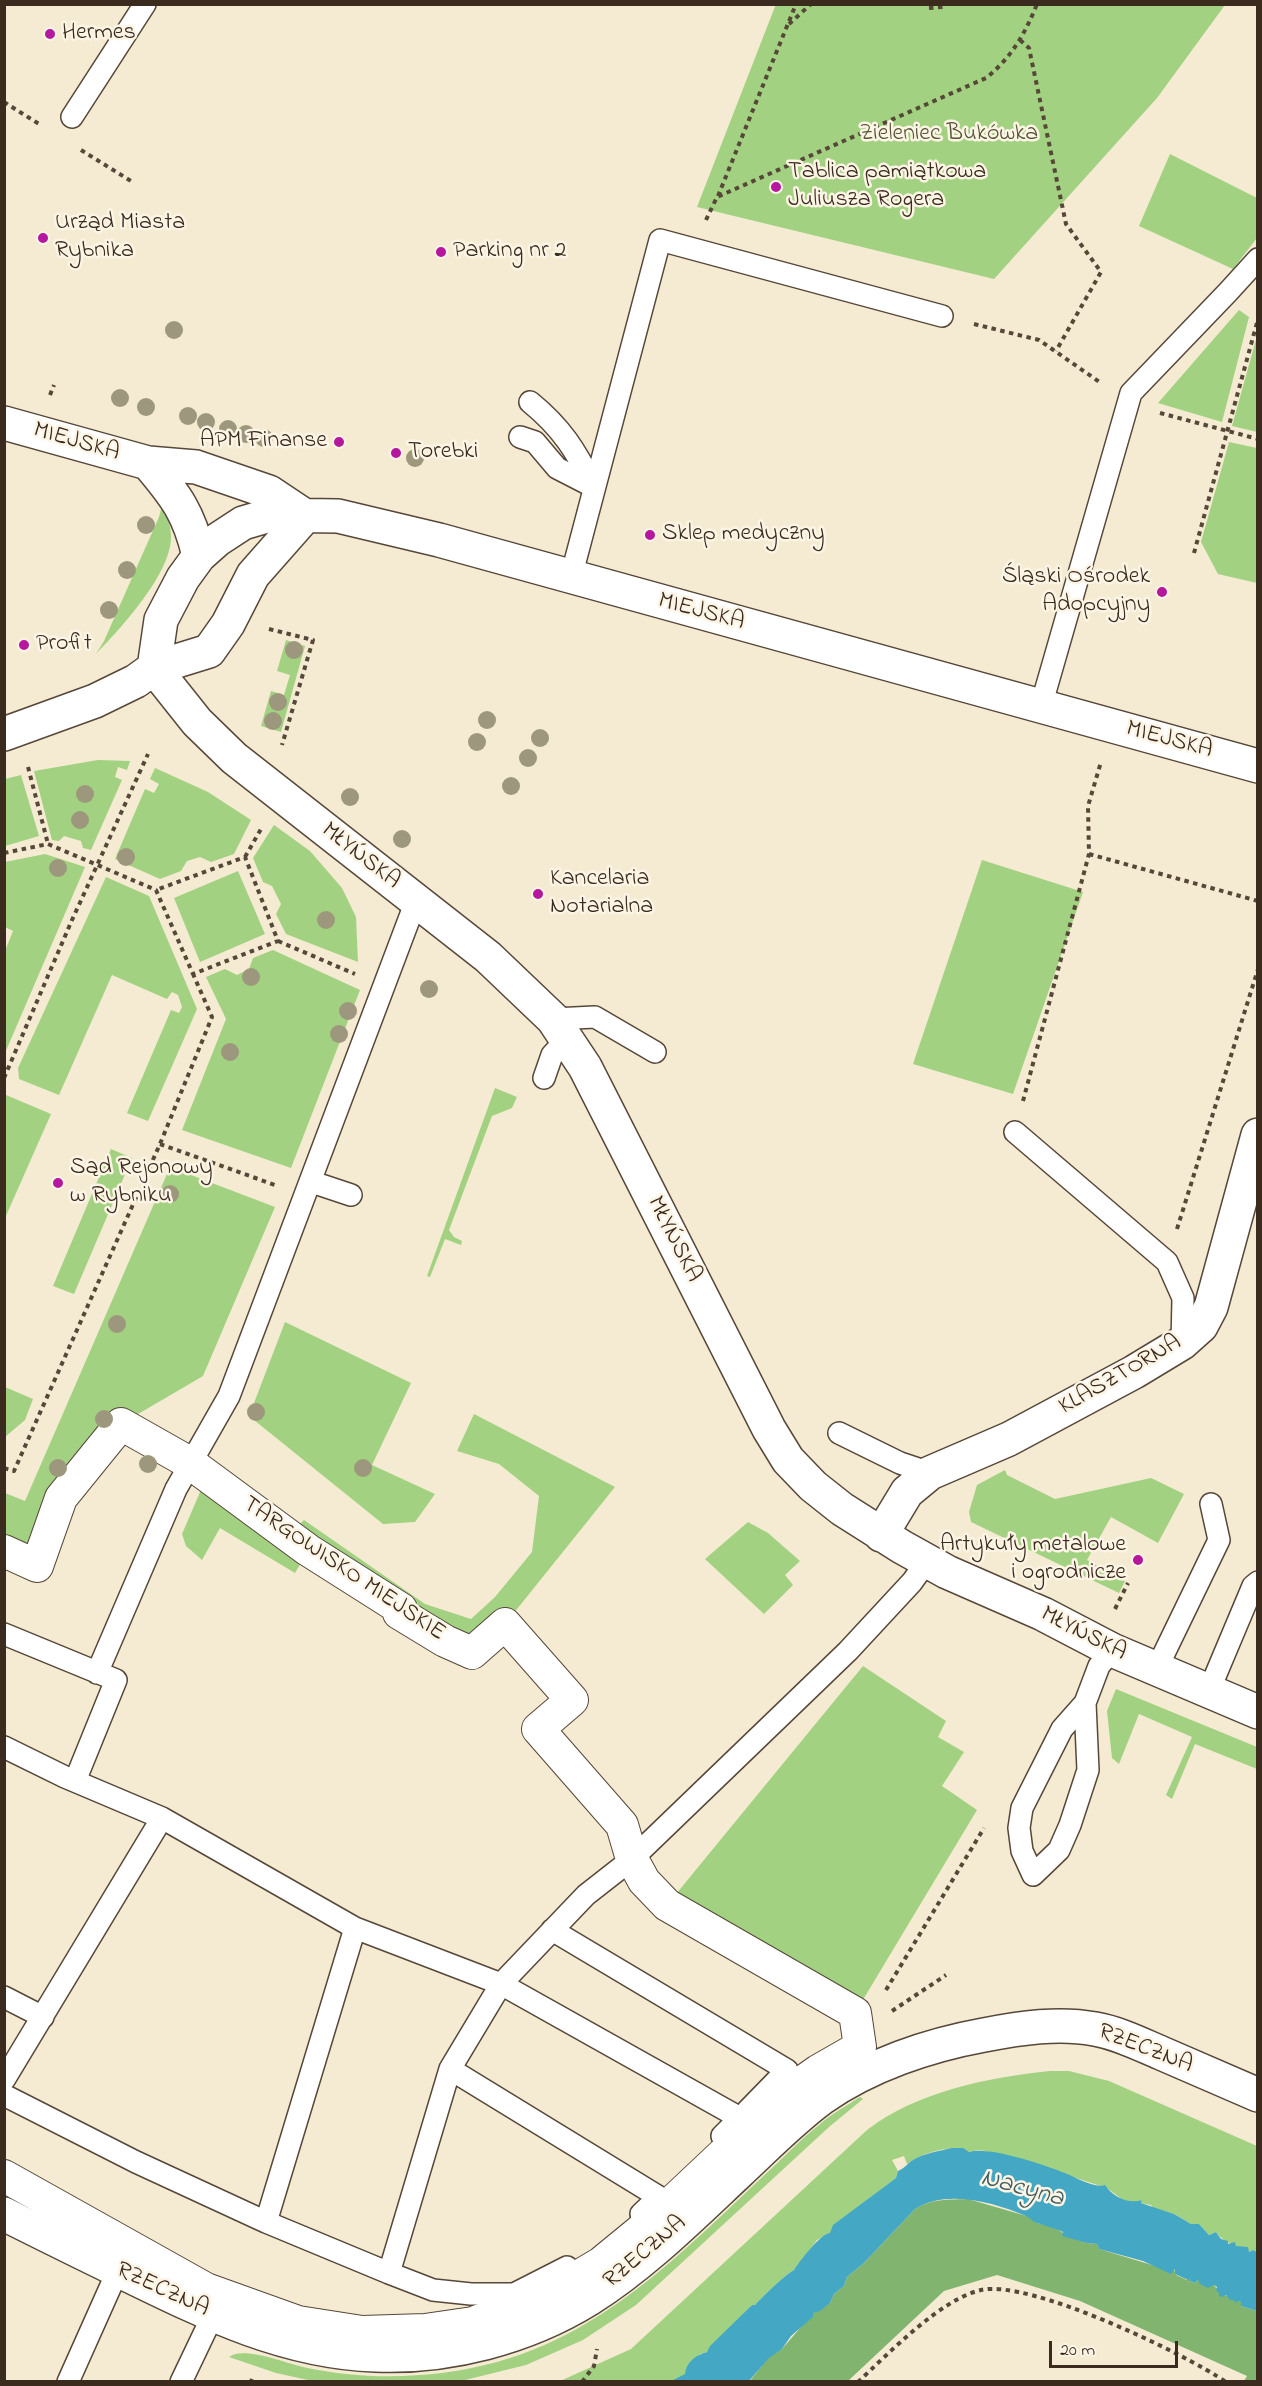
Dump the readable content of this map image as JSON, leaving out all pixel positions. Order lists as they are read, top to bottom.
{
  "streets": {
    "street": [
      "MIEJSKA",
      "MŁYŃSKA",
      "KLASZTORNA",
      "TARGOWISKO MIEJSKIE",
      "RZECZNA"
    ]
  },
  "crossings": [
    ["MŁYŃSKA", "KLASZTORNA"]
  ],
  "water": ["Nacyna"],
  "parks": ["Zieleniec Bukówka"],
  "places": [
    "Hermes",
    "Tablica pamiątkowa Juliusza Rogera",
    "Urząd Miasta Rybnika",
    "Parking nr 2",
    "APM Finanse",
    "Torebki",
    "Sklep medyczny",
    "Śląski Ośrodek Adopcyjny",
    "Profit",
    "Kancelaria Notarialna",
    "Sąd Rejonowy w Rybniku",
    "Artykuły metalowe i ogrodnicze"
  ],
  "scale_bar": "20 m"
}
